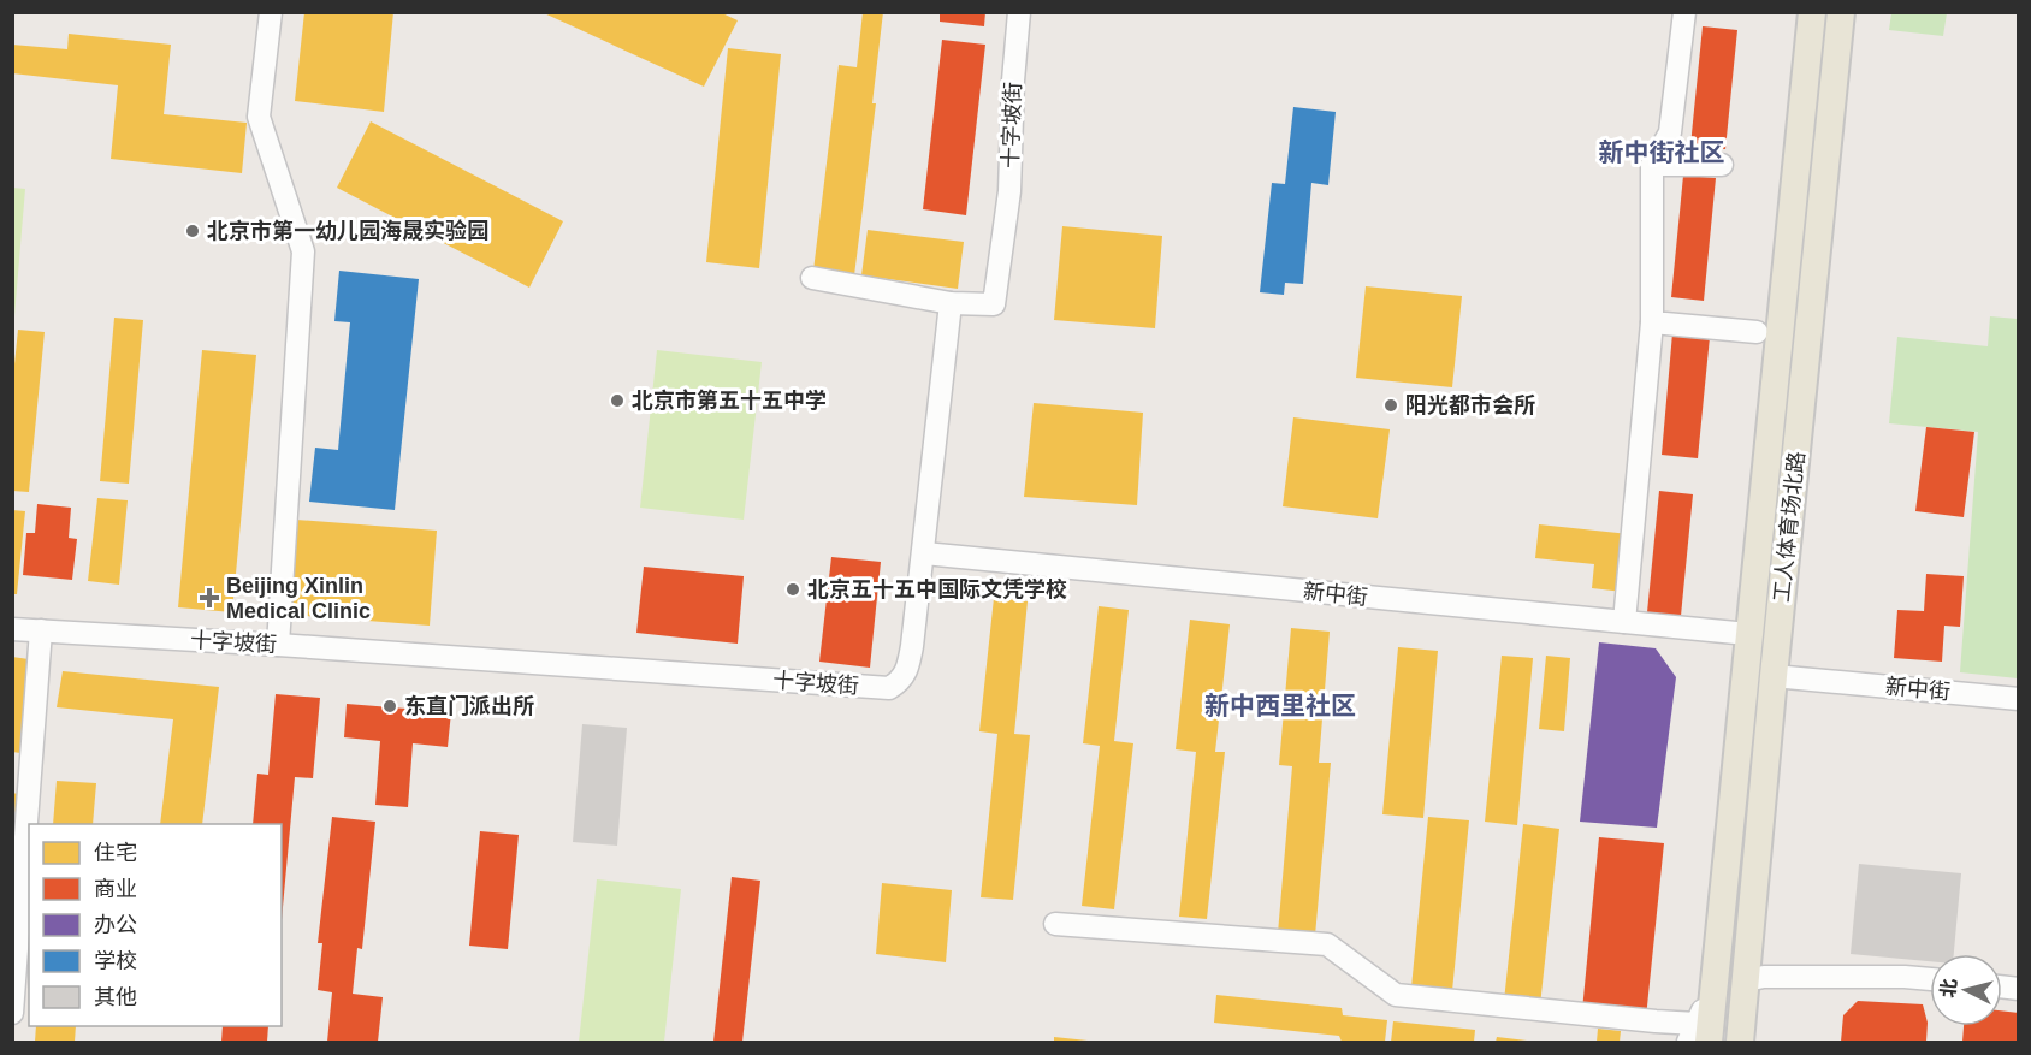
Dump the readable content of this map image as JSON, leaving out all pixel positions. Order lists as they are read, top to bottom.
{
  "streets": {
    "main road": ["工人体育场北路"],
    "street": ["十字坡街", "新中街"]
  },
  "crossings": [
    ["十字坡街", "新中街"],
    ["工人体育场北路", "新中街"]
  ],
  "districts": ["新中街社区", "新中西里社区"],
  "places": {
    "other": [
      "北京市第一幼儿园海晟实验园",
      "北京市第五十五中学",
      "阳光都市会所",
      "北京五十五中国际文凭学校",
      "东直门派出所"
    ],
    "health": ["Beijing Xinlin Medical Clinic"]
  },
  "legend": [
    "住宅",
    "商业",
    "办公",
    "学校",
    "其他"
  ],
  "north": "left"
}
